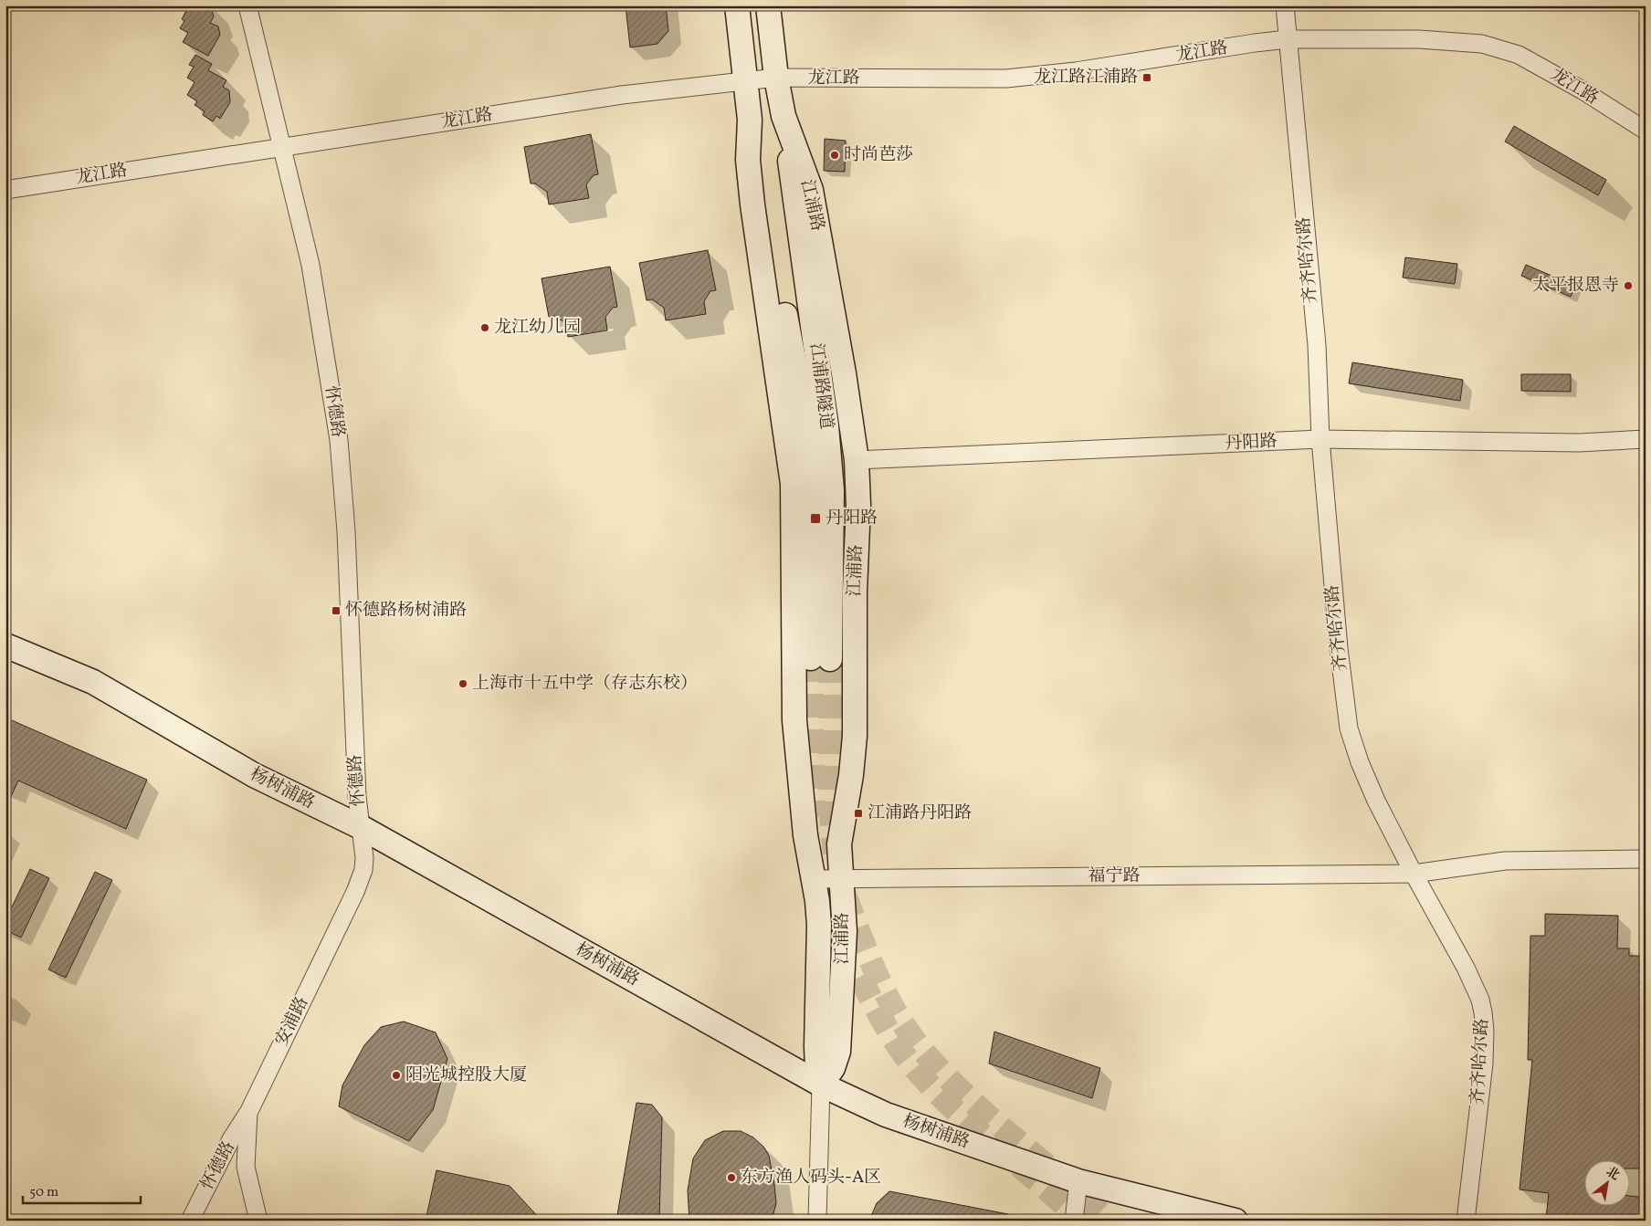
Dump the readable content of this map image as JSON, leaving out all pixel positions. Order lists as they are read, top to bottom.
{
  "streets": {
    "main road": ["江浦路", "江浦路隧道", "杨树浦路"],
    "street": [
      "龙江路",
      "齐齐哈尔路",
      "怀德路",
      "丹阳路",
      "福宁路",
      "安浦路"
    ]
  },
  "crossings": [
    ["龙江路", "江浦路"],
    ["龙江路", "齐齐哈尔路"],
    ["龙江路", "怀德路"],
    ["江浦路", "江浦路隧道"],
    ["江浦路", "丹阳路"],
    ["江浦路", "杨树浦路"],
    ["江浦路", "福宁路"],
    ["齐齐哈尔路", "丹阳路"],
    ["齐齐哈尔路", "福宁路"],
    ["怀德路", "杨树浦路"],
    ["怀德路", "安浦路"],
    ["杨树浦路", "安浦路"]
  ],
  "places": {
    "transit": [
      "龙江路江浦路",
      "丹阳路",
      "怀德路杨树浦路",
      "江浦路丹阳路"
    ],
    "other": [
      "时尚芭莎",
      "太平报恩寺",
      "龙江幼儿园",
      "上海市十五中学（存志东校）",
      "阳光城控股大厦",
      "东方渔人码头-A区"
    ]
  },
  "scale_bar": "50 m",
  "north": "top right"
}
